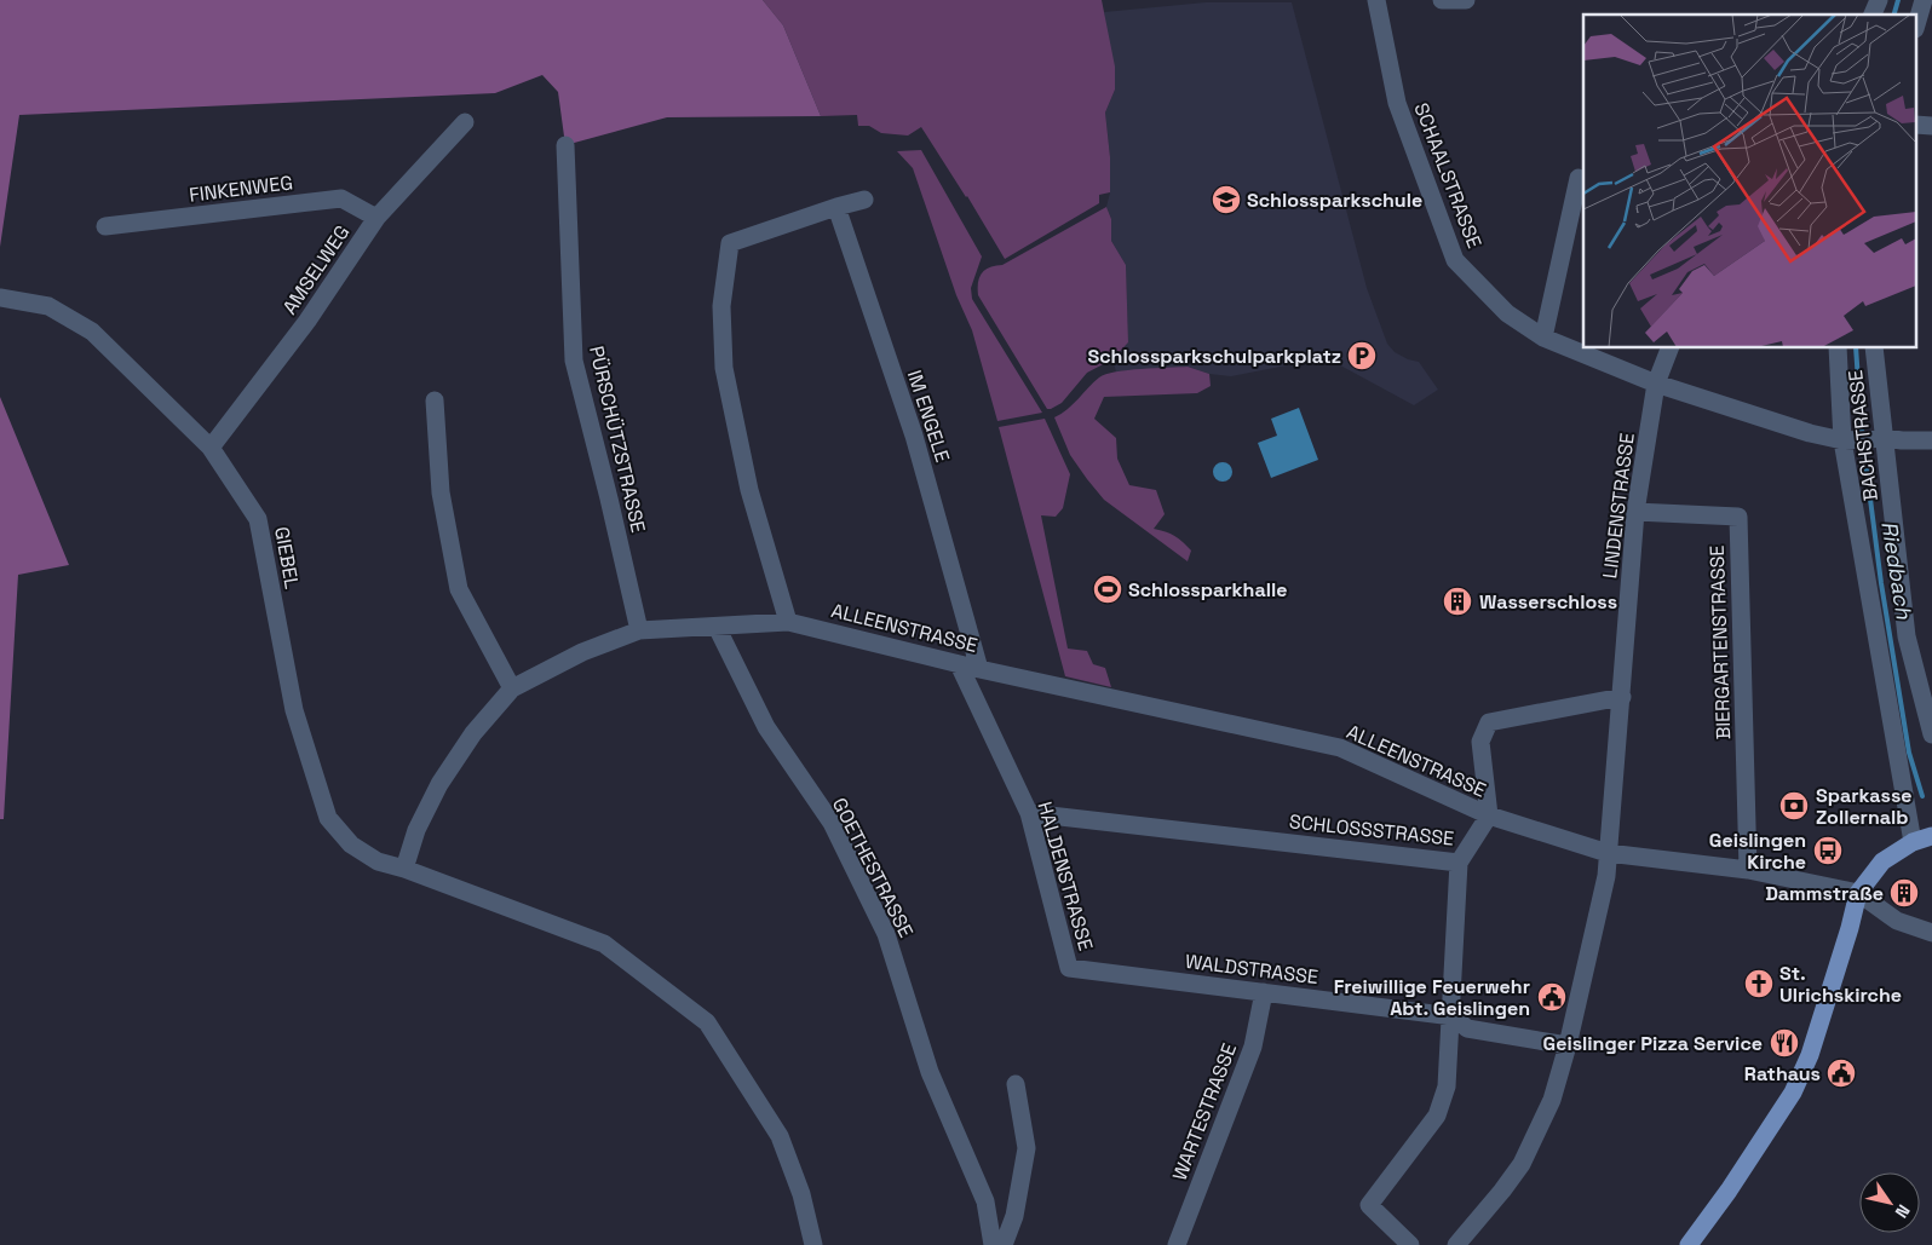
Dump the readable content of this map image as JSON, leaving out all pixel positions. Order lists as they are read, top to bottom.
{
  "streets": {
    "street": [
      "SCHAALSTRASSE",
      "FINKENWEG",
      "AMSELWEG",
      "IM ENGELE",
      "BACHSTRASSE",
      "PÜRSCHÜTZSTRASSE",
      "LINDENSTRASSE",
      "GIEBEL",
      "ALLEENSTRASSE",
      "BIERGARTENSTRASSE",
      "SCHLOSSSTRASSE",
      "GOETHESTRASSE",
      "HALDENSTRASSE",
      "WALDSTRASSE",
      "WARTESTRASSE"
    ]
  },
  "crossings": [
    ["SCHAALSTRASSE", "BACHSTRASSE"],
    ["SCHAALSTRASSE", "LINDENSTRASSE"],
    ["FINKENWEG", "AMSELWEG"],
    ["AMSELWEG", "GIEBEL"],
    ["IM ENGELE", "ALLEENSTRASSE"],
    ["PÜRSCHÜTZSTRASSE", "ALLEENSTRASSE"],
    ["LINDENSTRASSE", "BIERGARTENSTRASSE"],
    ["LINDENSTRASSE", "WALDSTRASSE"],
    ["GIEBEL", "ALLEENSTRASSE"],
    ["ALLEENSTRASSE", "SCHLOSSSTRASSE"],
    ["ALLEENSTRASSE", "GOETHESTRASSE"],
    ["ALLEENSTRASSE", "HALDENSTRASSE"],
    ["SCHLOSSSTRASSE", "HALDENSTRASSE"],
    ["HALDENSTRASSE", "WALDSTRASSE"],
    ["WALDSTRASSE", "WARTESTRASSE"]
  ],
  "water": ["Riedbach"],
  "places": {
    "school or university": ["Schlossparkschule"],
    "parking": ["Schlossparkschulparkplatz"],
    "sports": ["Schlossparkhalle"],
    "building": ["Wasserschloss", "Dammstraße"],
    "bank": ["Sparkasse Zollernalb"],
    "bus stop": ["Geislingen Kirche"],
    "church": ["St. Ulrichskirche"],
    "public building": ["Freiwillige Feuerwehr Abt. Geislingen", "Rathaus"],
    "restaurant": ["Geislinger Pizza Service"]
  },
  "north": "bottom right"
}
